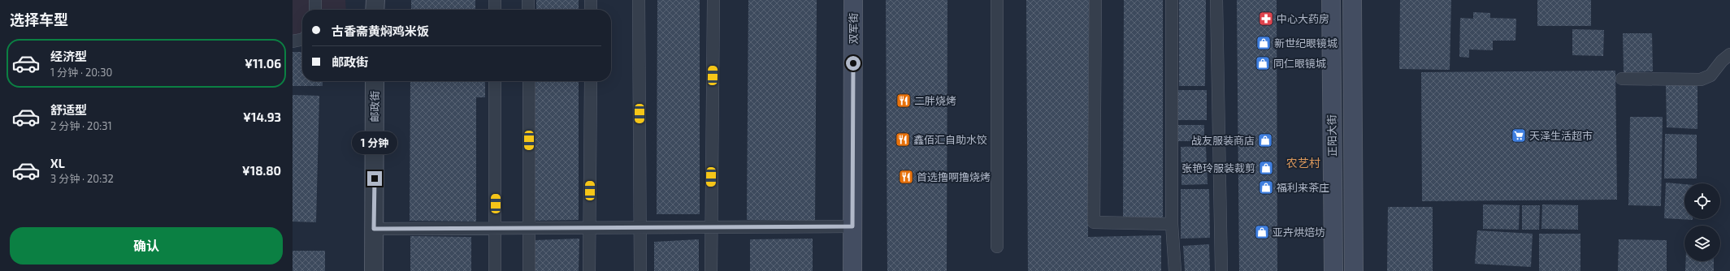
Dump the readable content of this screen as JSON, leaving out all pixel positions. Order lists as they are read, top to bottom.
{
  "streets": {
    "main road": ["双军街", "正阳大街"],
    "street": ["邮政街"]
  },
  "districts": ["农艺村"],
  "places": {
    "pharmacy": ["中心大药房"],
    "shop": [
      "新世纪眼镜城",
      "同仁眼镜城",
      "战友服装商店",
      "张艳玲服装裁剪",
      "福利来茶庄",
      "亚卉烘焙坊"
    ],
    "restaurant": ["二胖烧烤", "鑫佰汇自助水饺", "首选撸啊撸烧烤"],
    "supermarket": ["天泽生活超市"]
  },
  "page": {
    "heading": "选择车型",
    "banner": ["古香斋黄焖鸡米饭", "邮政街"],
    "list": [
      {
        "name": "经济型",
        "note": "1 分钟 · 20:30",
        "value": "¥11.06"
      },
      {
        "name": "舒适型",
        "note": "2 分钟 · 20:31",
        "value": "¥14.93"
      },
      {
        "name": "XL",
        "note": "3 分钟 · 20:32",
        "value": "¥18.80"
      }
    ],
    "bubble": "1 分钟",
    "buttons": "确认"
  }
}
